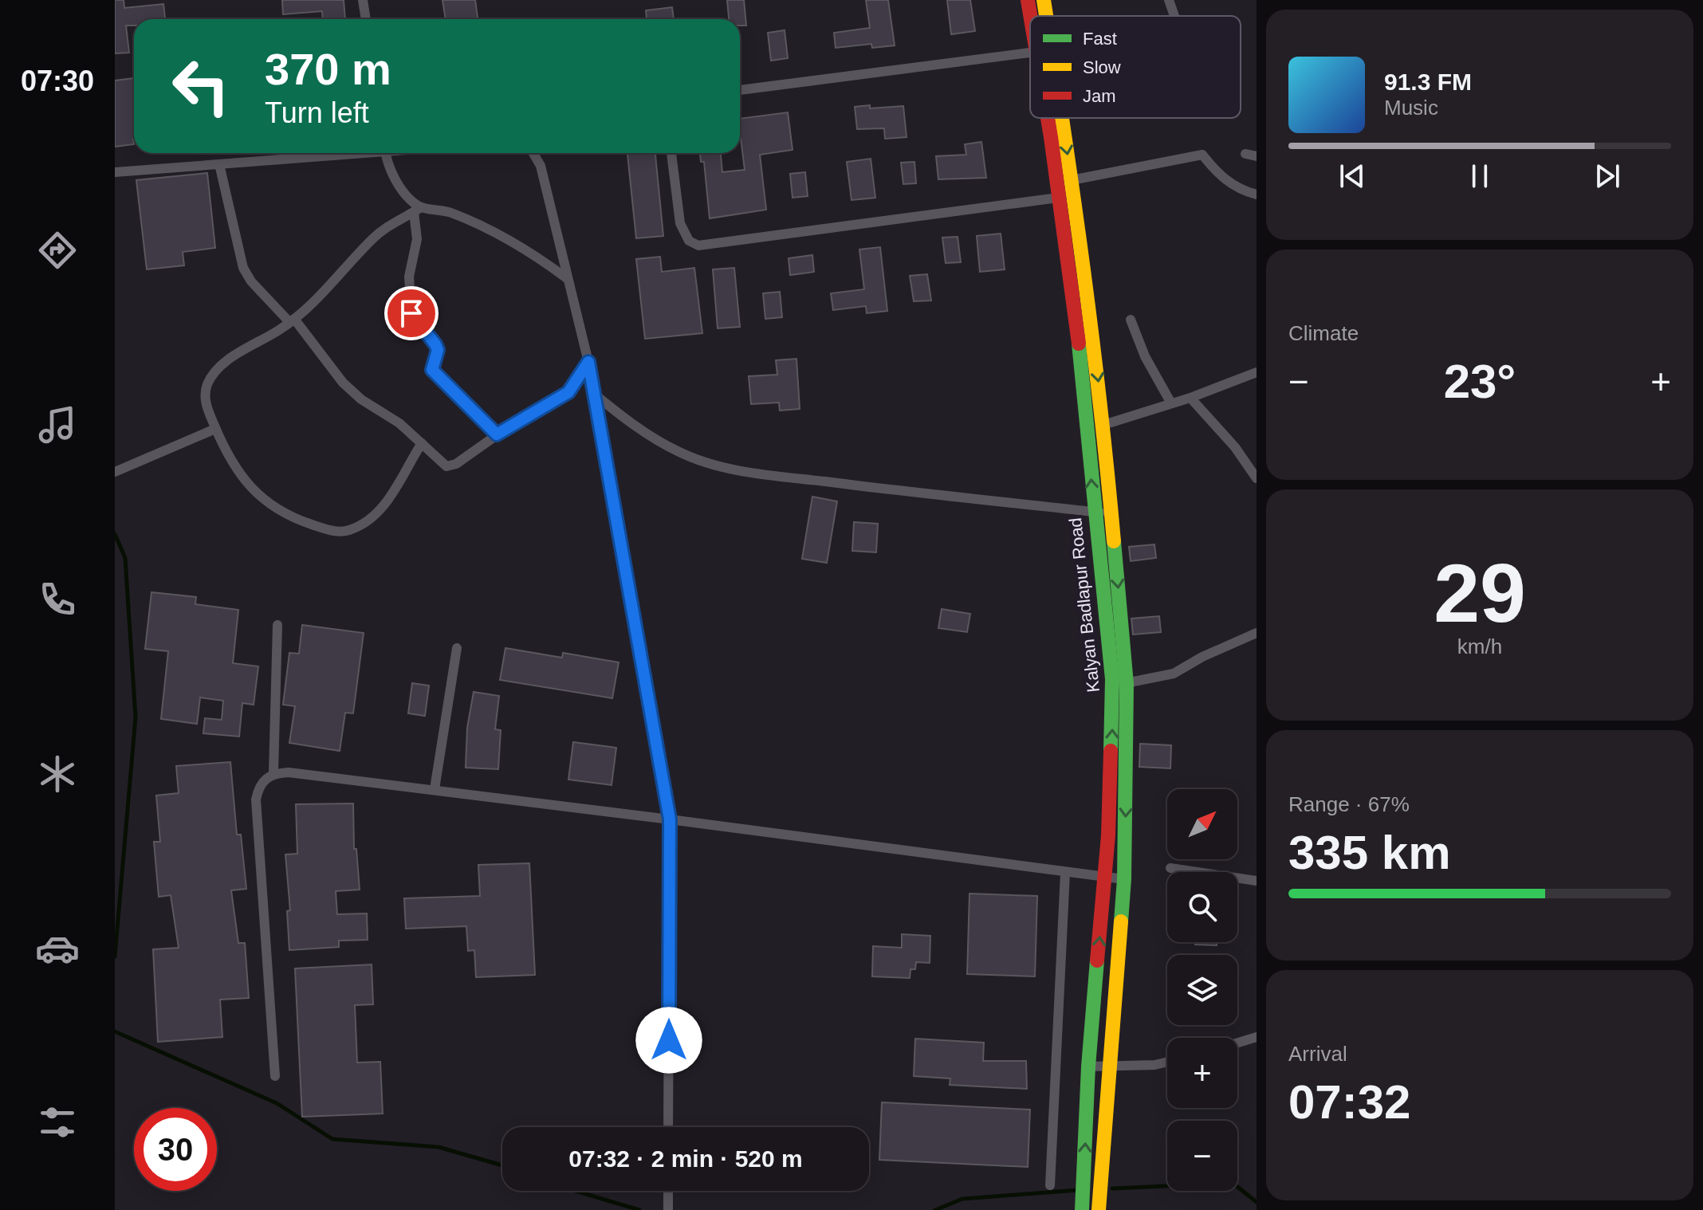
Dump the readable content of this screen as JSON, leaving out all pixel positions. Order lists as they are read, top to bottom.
{
  "streets": {
    "main road": ["Kalyan Badlapur Road"]
  },
  "legend": ["Fast", "Slow", "Jam"],
  "north": "top right",
  "page": {
    "tabs": "07:30",
    "turn": ["370 m", "Turn left"],
    "song": ["91.3 FM", "Music"],
    "tile": [
      "Climate",
      ["29", "km/h"],
      ["Range · 67%", "335 km"],
      ["Arrival", "07:32"]
    ],
    "heat": ["−", "23°", "+"],
    "map_buttons": ["+", "−"],
    "limit": "30",
    "trip": "07:32 · 2 min · 520 m"
  }
}
